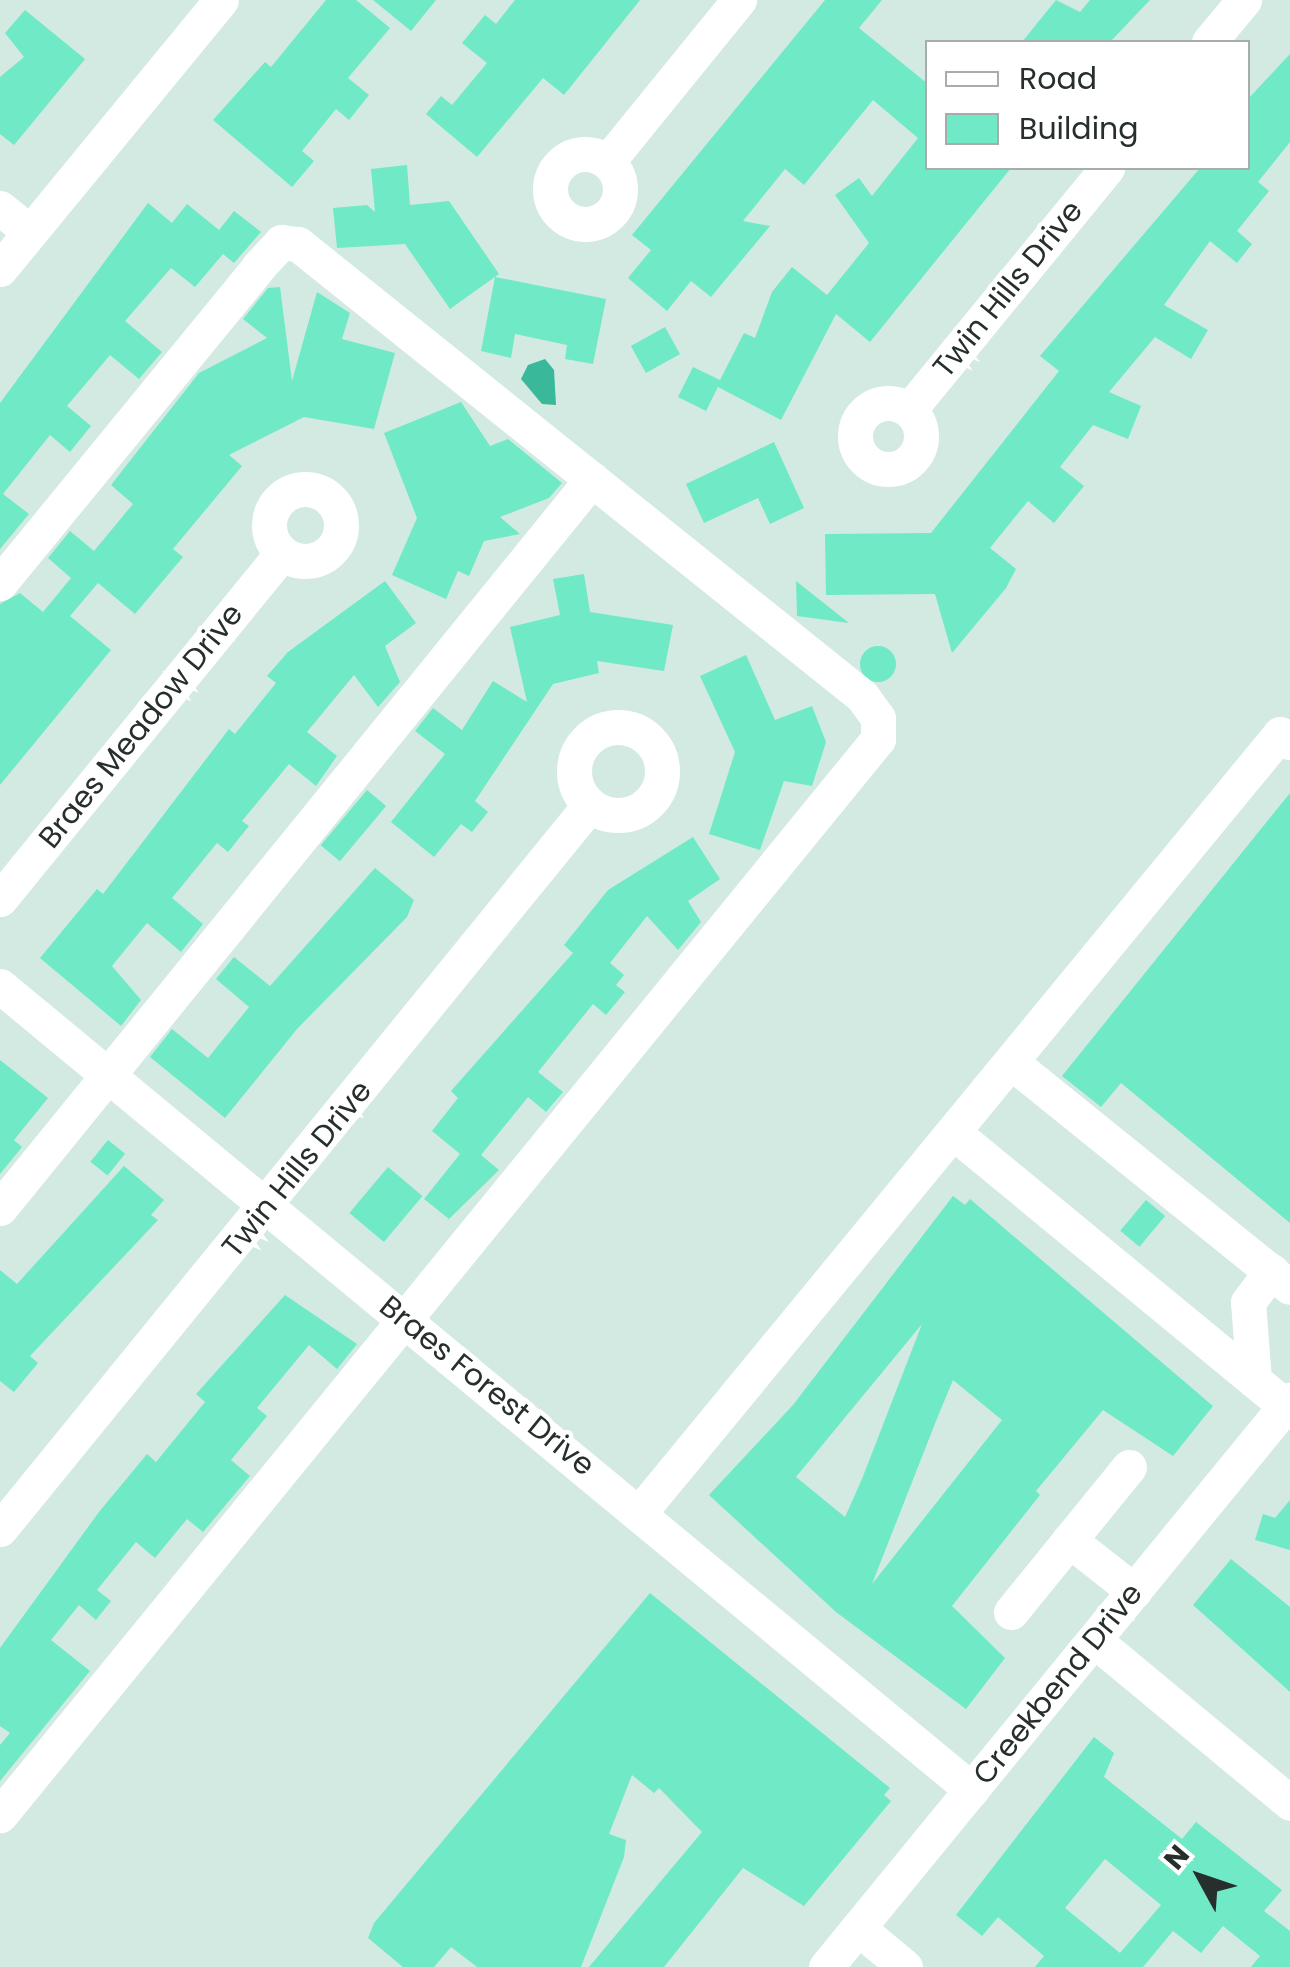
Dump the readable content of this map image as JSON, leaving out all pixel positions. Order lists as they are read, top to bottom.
{
  "streets": {
    "street": [
      "Twin Hills Drive",
      "Braes Meadow Drive",
      "Braes Forest Drive",
      "Creekbend Drive"
    ]
  },
  "crossings": [
    ["Twin Hills Drive", "Braes Forest Drive"],
    ["Braes Forest Drive", "Creekbend Drive"]
  ],
  "legend": ["Road", "Building"],
  "north": "top left"
}
